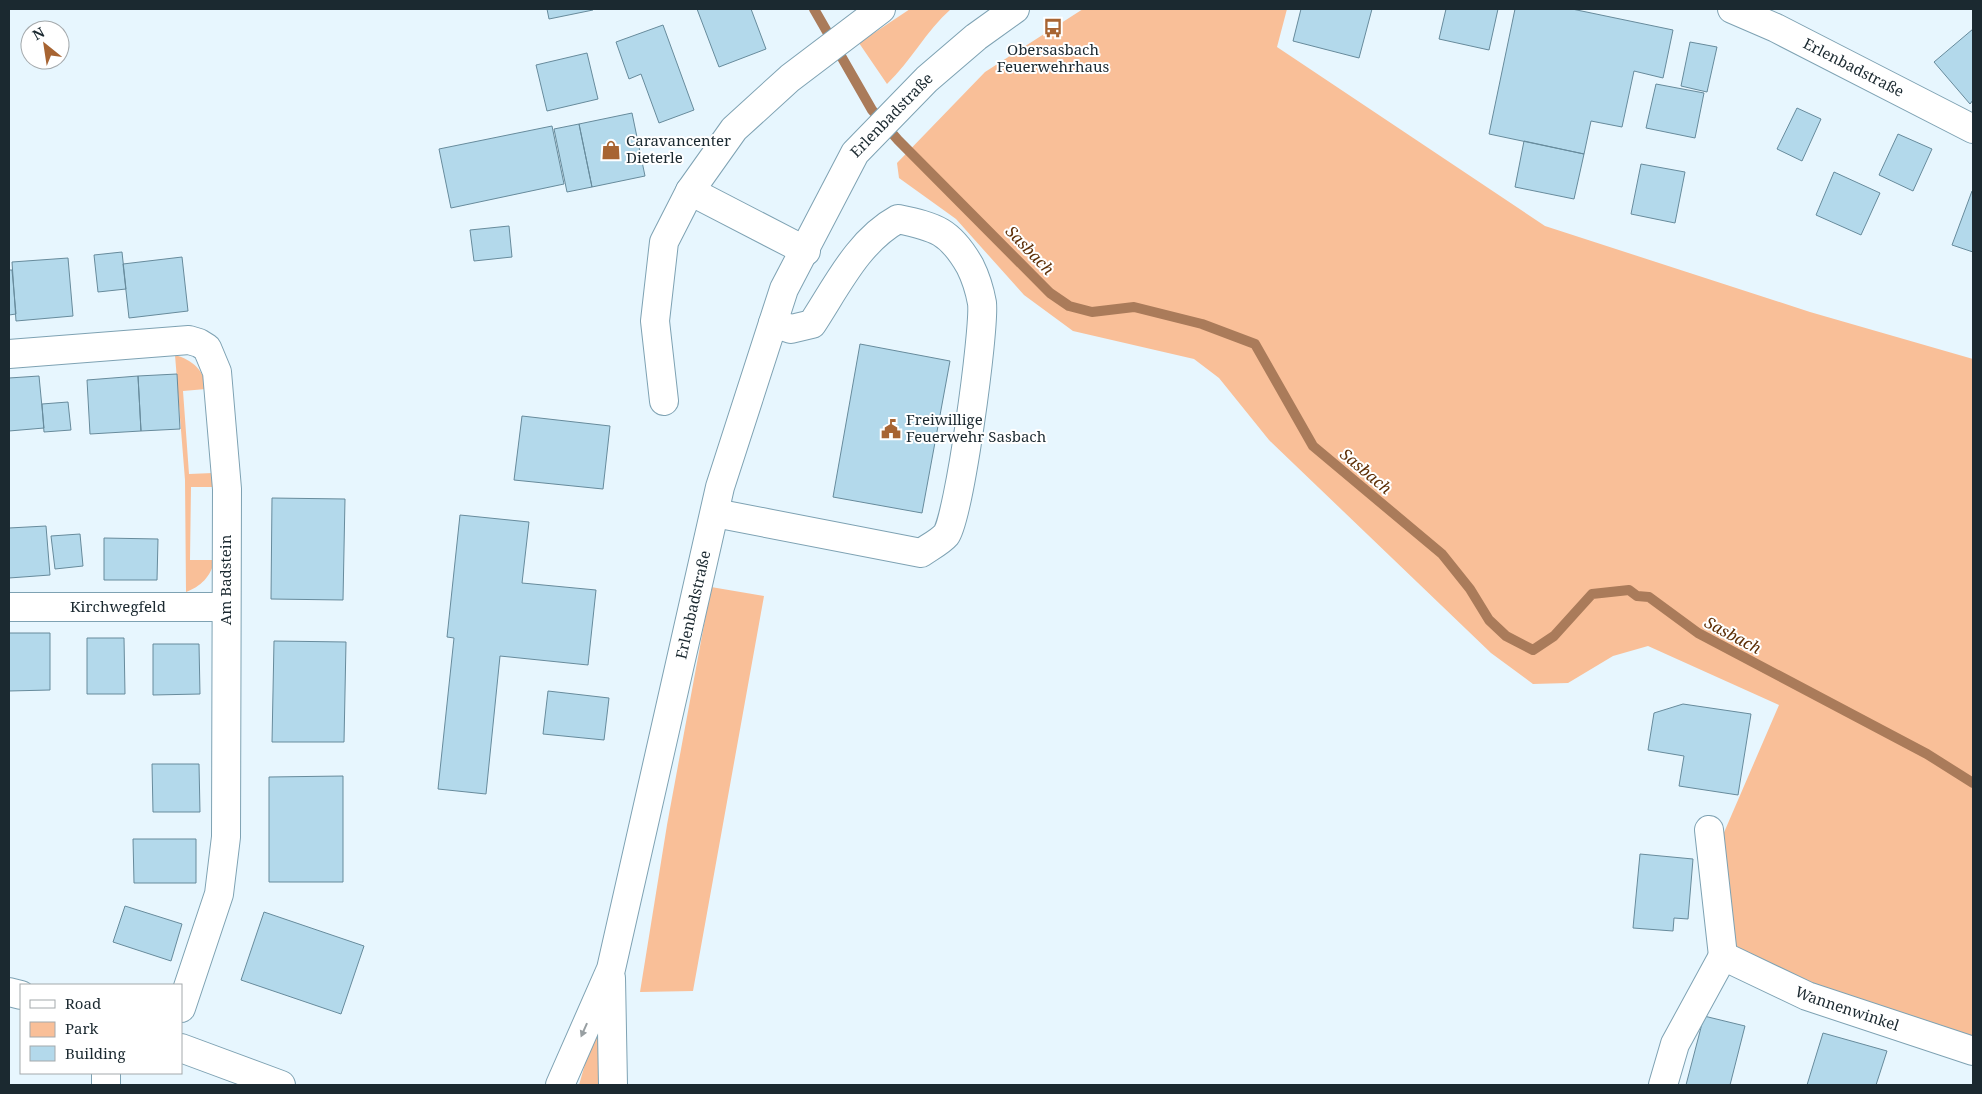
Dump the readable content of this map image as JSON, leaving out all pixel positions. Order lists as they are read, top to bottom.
{
  "streets": {
    "street": [
      "Erlenbadstraße",
      "Am Badstein",
      "Kirchwegfeld",
      "Wannenwinkel"
    ]
  },
  "crossings": [
    ["Am Badstein", "Kirchwegfeld"]
  ],
  "water": ["Sasbach"],
  "places": {
    "bus stop": ["Obersasbach Feuerwehrhaus"],
    "shop": ["Caravancenter Dieterle"],
    "public building": ["Freiwillige Feuerwehr Sasbach"]
  },
  "legend": ["Road", "Park", "Building"],
  "north": "top left"
}
